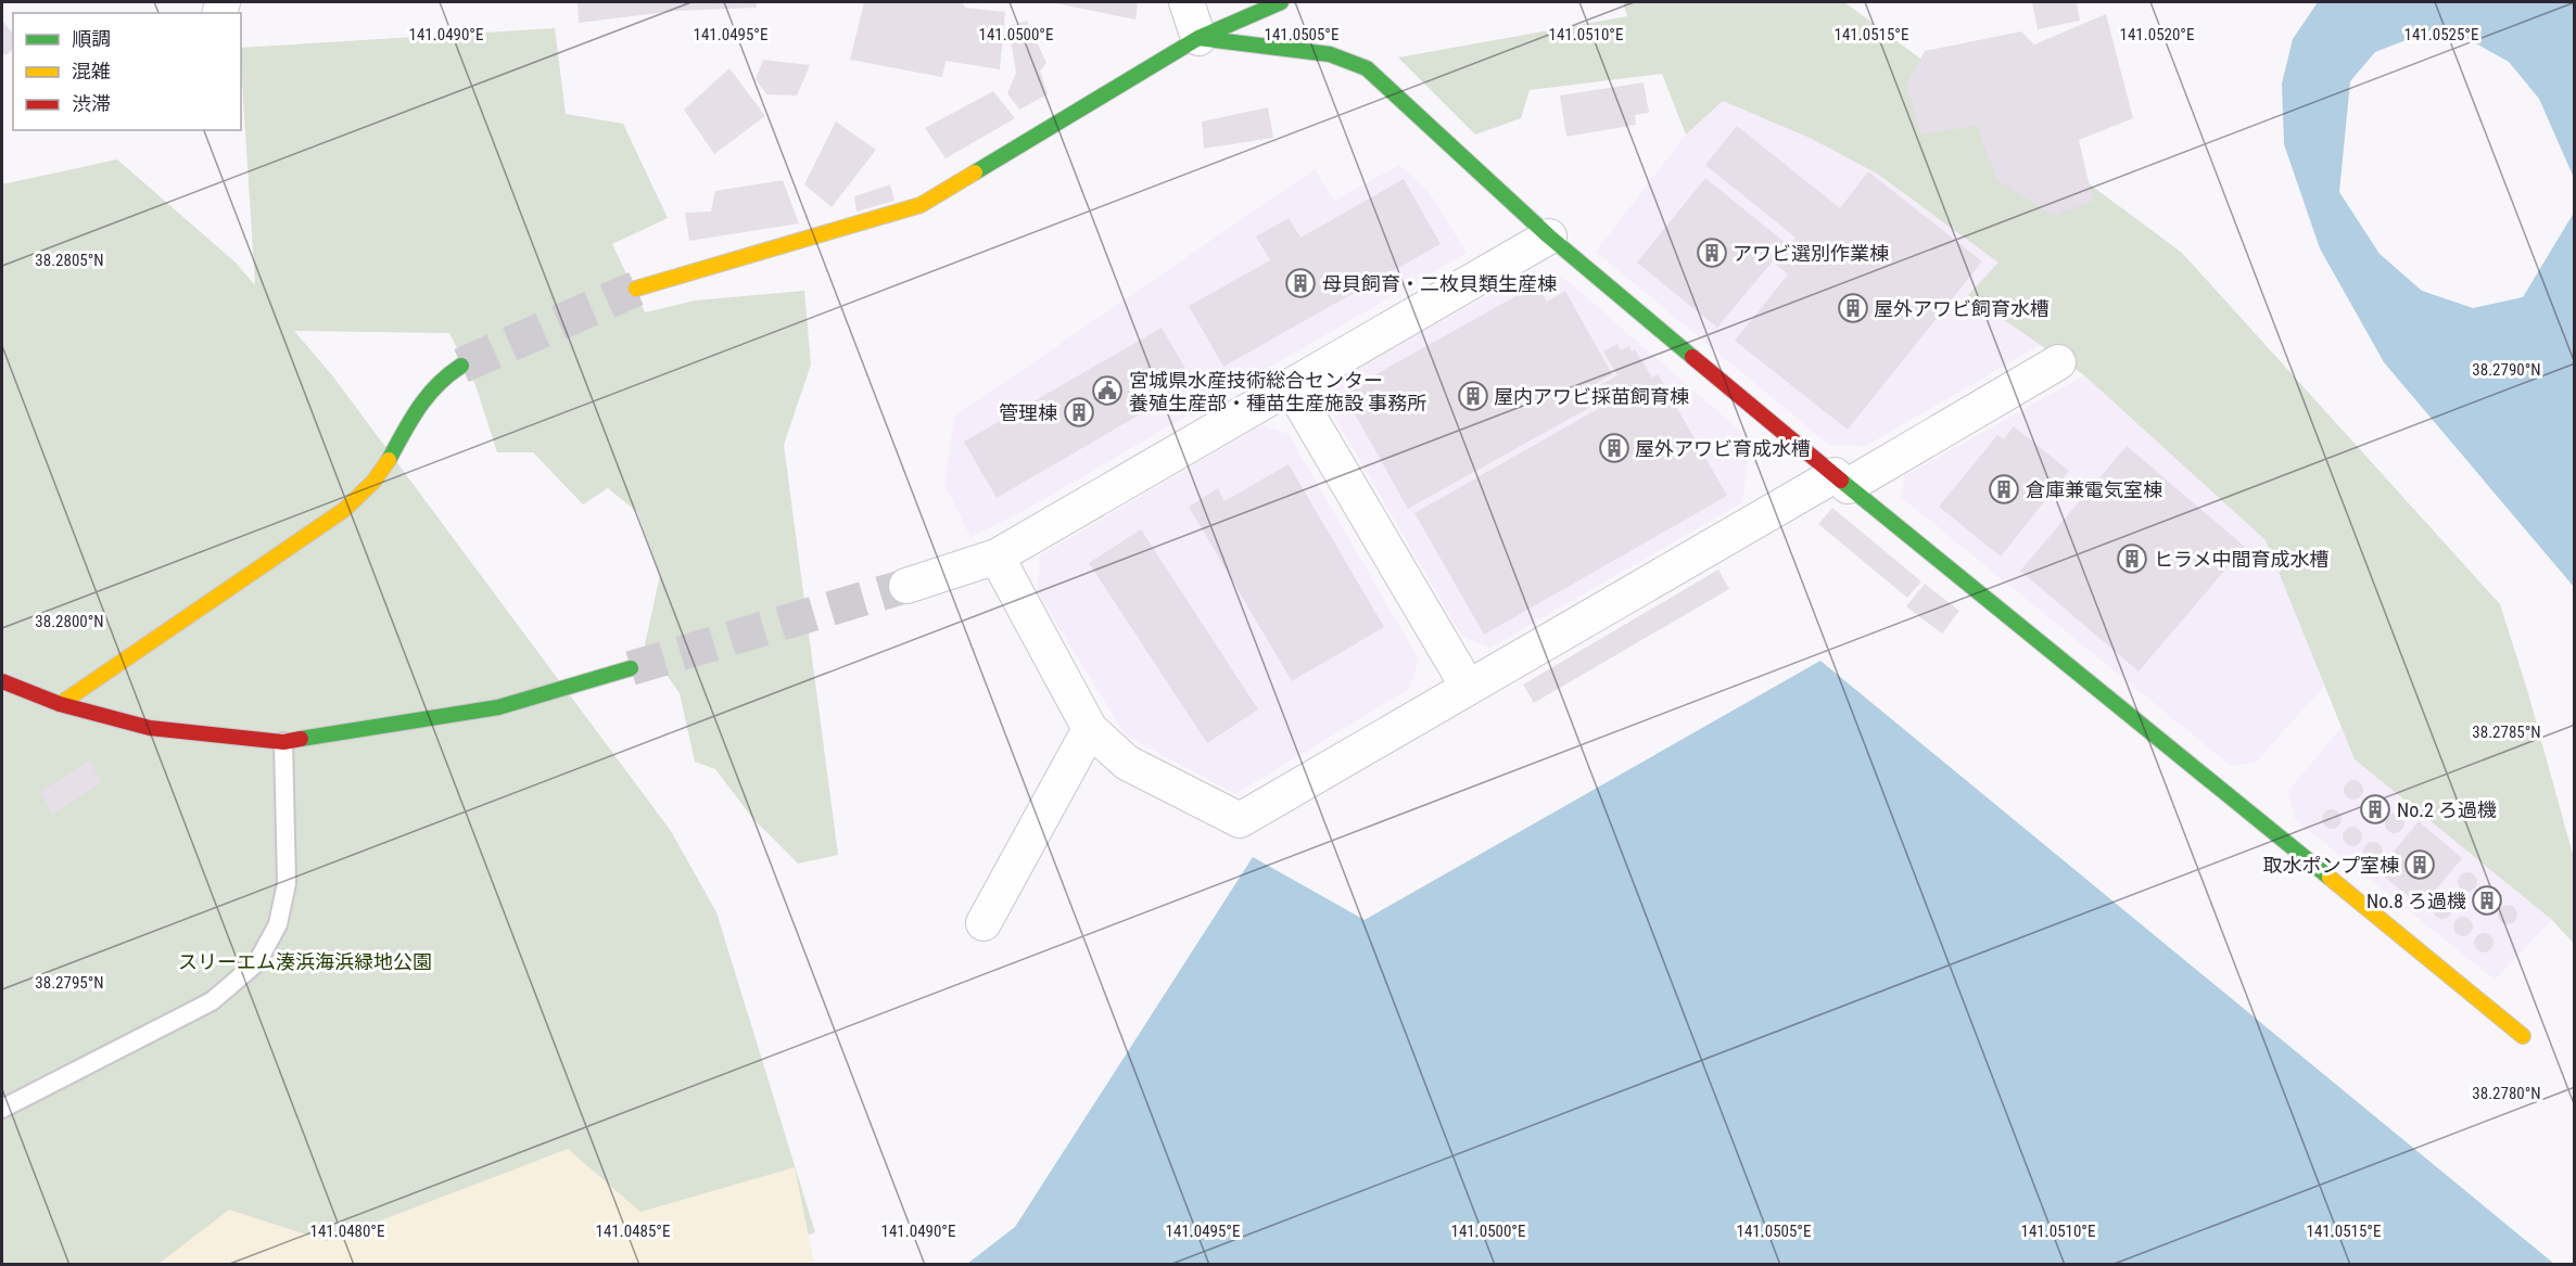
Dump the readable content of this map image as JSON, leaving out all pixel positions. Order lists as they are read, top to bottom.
{
  "parks": ["スリーエム湊浜海浜緑地公園"],
  "places": {
    "building": [
      "アワビ選別作業棟",
      "母貝飼育・二枚貝類生産棟",
      "屋外アワビ飼育水槽",
      "屋内アワビ採苗飼育棟",
      "管理棟",
      "屋外アワビ育成水槽",
      "倉庫兼電気室棟",
      "ヒラメ中間育成水槽",
      "No.2 ろ過機",
      "取水ポンプ室棟",
      "No.8 ろ過機"
    ],
    "public building": ["宮城県水産技術総合センター 養殖生産部・種苗生産施設 事務所"]
  },
  "legend": ["順調", "混雑", "渋滞"],
  "coordinates": [
    "141.0500°E",
    "141.0510°E",
    "141.0515°E",
    "141.0525°E",
    "141.0490°E",
    "141.0495°E",
    "141.0505°E",
    "141.0520°E",
    "38.2805°N",
    "38.2790°N",
    "38.2800°N",
    "38.2785°N",
    "38.2795°N",
    "38.2780°N",
    "141.0480°E",
    "141.0485°E"
  ]
}
